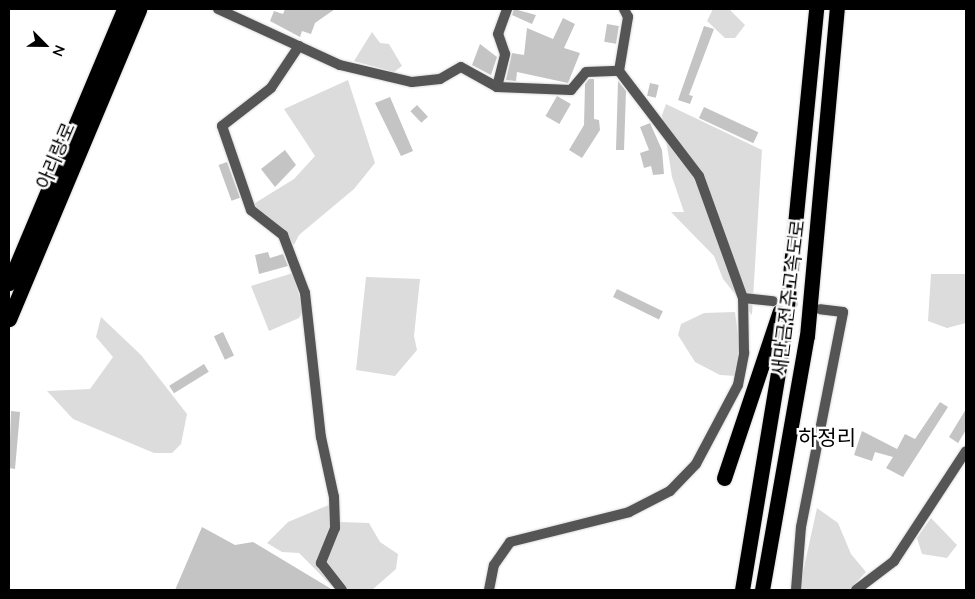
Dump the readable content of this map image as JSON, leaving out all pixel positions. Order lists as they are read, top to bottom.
{
  "streets": {
    "highway": ["아리랑로", "새만금전주고속도로"]
  },
  "districts": ["하정리"],
  "north": "bottom right"
}
